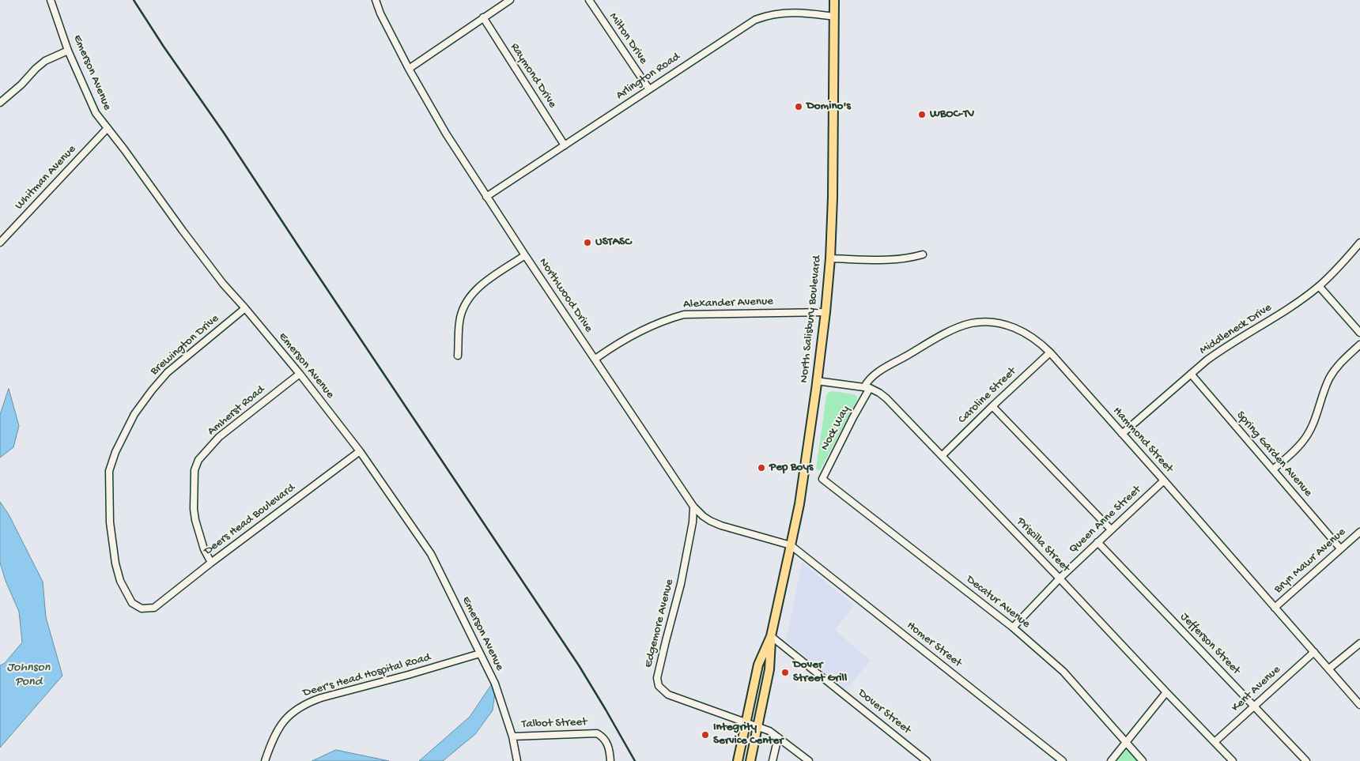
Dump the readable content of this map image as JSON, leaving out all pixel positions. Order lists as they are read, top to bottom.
{
  "streets": {
    "main road": ["North Salisbury Boulevard"],
    "street": [
      "Milton Drive",
      "Emerson Avenue",
      "Raymond Drive",
      "Arlington Road",
      "Whitman Avenue",
      "Northwood Drive",
      "Alexander Avenue",
      "Middleneck Drive",
      "Brewington Drive",
      "Caroline Street",
      "Amherst Road",
      "Nock Way",
      "Hammond Street",
      "Spring Garden Avenue",
      "Deers Head Boulevard",
      "Queen Anne Street",
      "Priscilla Street",
      "Bryn Mawr Avenue",
      "Decatur Avenue",
      "Edgemore Avenue",
      "Jefferson Street",
      "Homer Street",
      "Deer's Head Hospital Road",
      "Kent Avenue",
      "Dover Street",
      "Talbot Street"
    ]
  },
  "crossings": [
    ["Milton Drive", "Arlington Road"],
    ["Emerson Avenue", "Whitman Avenue"],
    ["Emerson Avenue", "Brewington Drive"],
    ["Emerson Avenue", "Amherst Road"],
    ["Emerson Avenue", "Deers Head Boulevard"],
    ["Emerson Avenue", "Deer's Head Hospital Road"],
    ["Emerson Avenue", "Talbot Street"],
    ["Raymond Drive", "Arlington Road"],
    ["Arlington Road", "Northwood Drive"],
    ["Arlington Road", "North Salisbury Boulevard"],
    ["Northwood Drive", "Alexander Avenue"],
    ["Northwood Drive", "North Salisbury Boulevard"],
    ["Northwood Drive", "Edgemore Avenue"],
    ["Northwood Drive", "Homer Street"],
    ["Alexander Avenue", "North Salisbury Boulevard"],
    ["North Salisbury Boulevard", "Priscilla Street"],
    ["North Salisbury Boulevard", "Edgemore Avenue"],
    ["North Salisbury Boulevard", "Homer Street"],
    ["North Salisbury Boulevard", "Dover Street"],
    ["Middleneck Drive", "Hammond Street"],
    ["Middleneck Drive", "Spring Garden Avenue"],
    ["Brewington Drive", "Deers Head Boulevard"],
    ["Caroline Street", "Hammond Street"],
    ["Caroline Street", "Priscilla Street"],
    ["Amherst Road", "Deers Head Boulevard"],
    ["Nock Way", "Hammond Street"],
    ["Nock Way", "Priscilla Street"],
    ["Nock Way", "Decatur Avenue"],
    ["Hammond Street", "Queen Anne Street"],
    ["Hammond Street", "Priscilla Street"],
    ["Hammond Street", "Bryn Mawr Avenue"],
    ["Hammond Street", "Kent Avenue"],
    ["Spring Garden Avenue", "Bryn Mawr Avenue"],
    ["Queen Anne Street", "Priscilla Street"],
    ["Queen Anne Street", "Decatur Avenue"],
    ["Queen Anne Street", "Jefferson Street"],
    ["Priscilla Street", "Kent Avenue"],
    ["Jefferson Street", "Kent Avenue"]
  ],
  "water": ["Johnson Pond"],
  "places": [
    "Domino's",
    "WBOC-TV",
    "USTASC",
    "Pep Boys",
    "Dover Street Grill",
    "Integrity Service Center"
  ]
}
